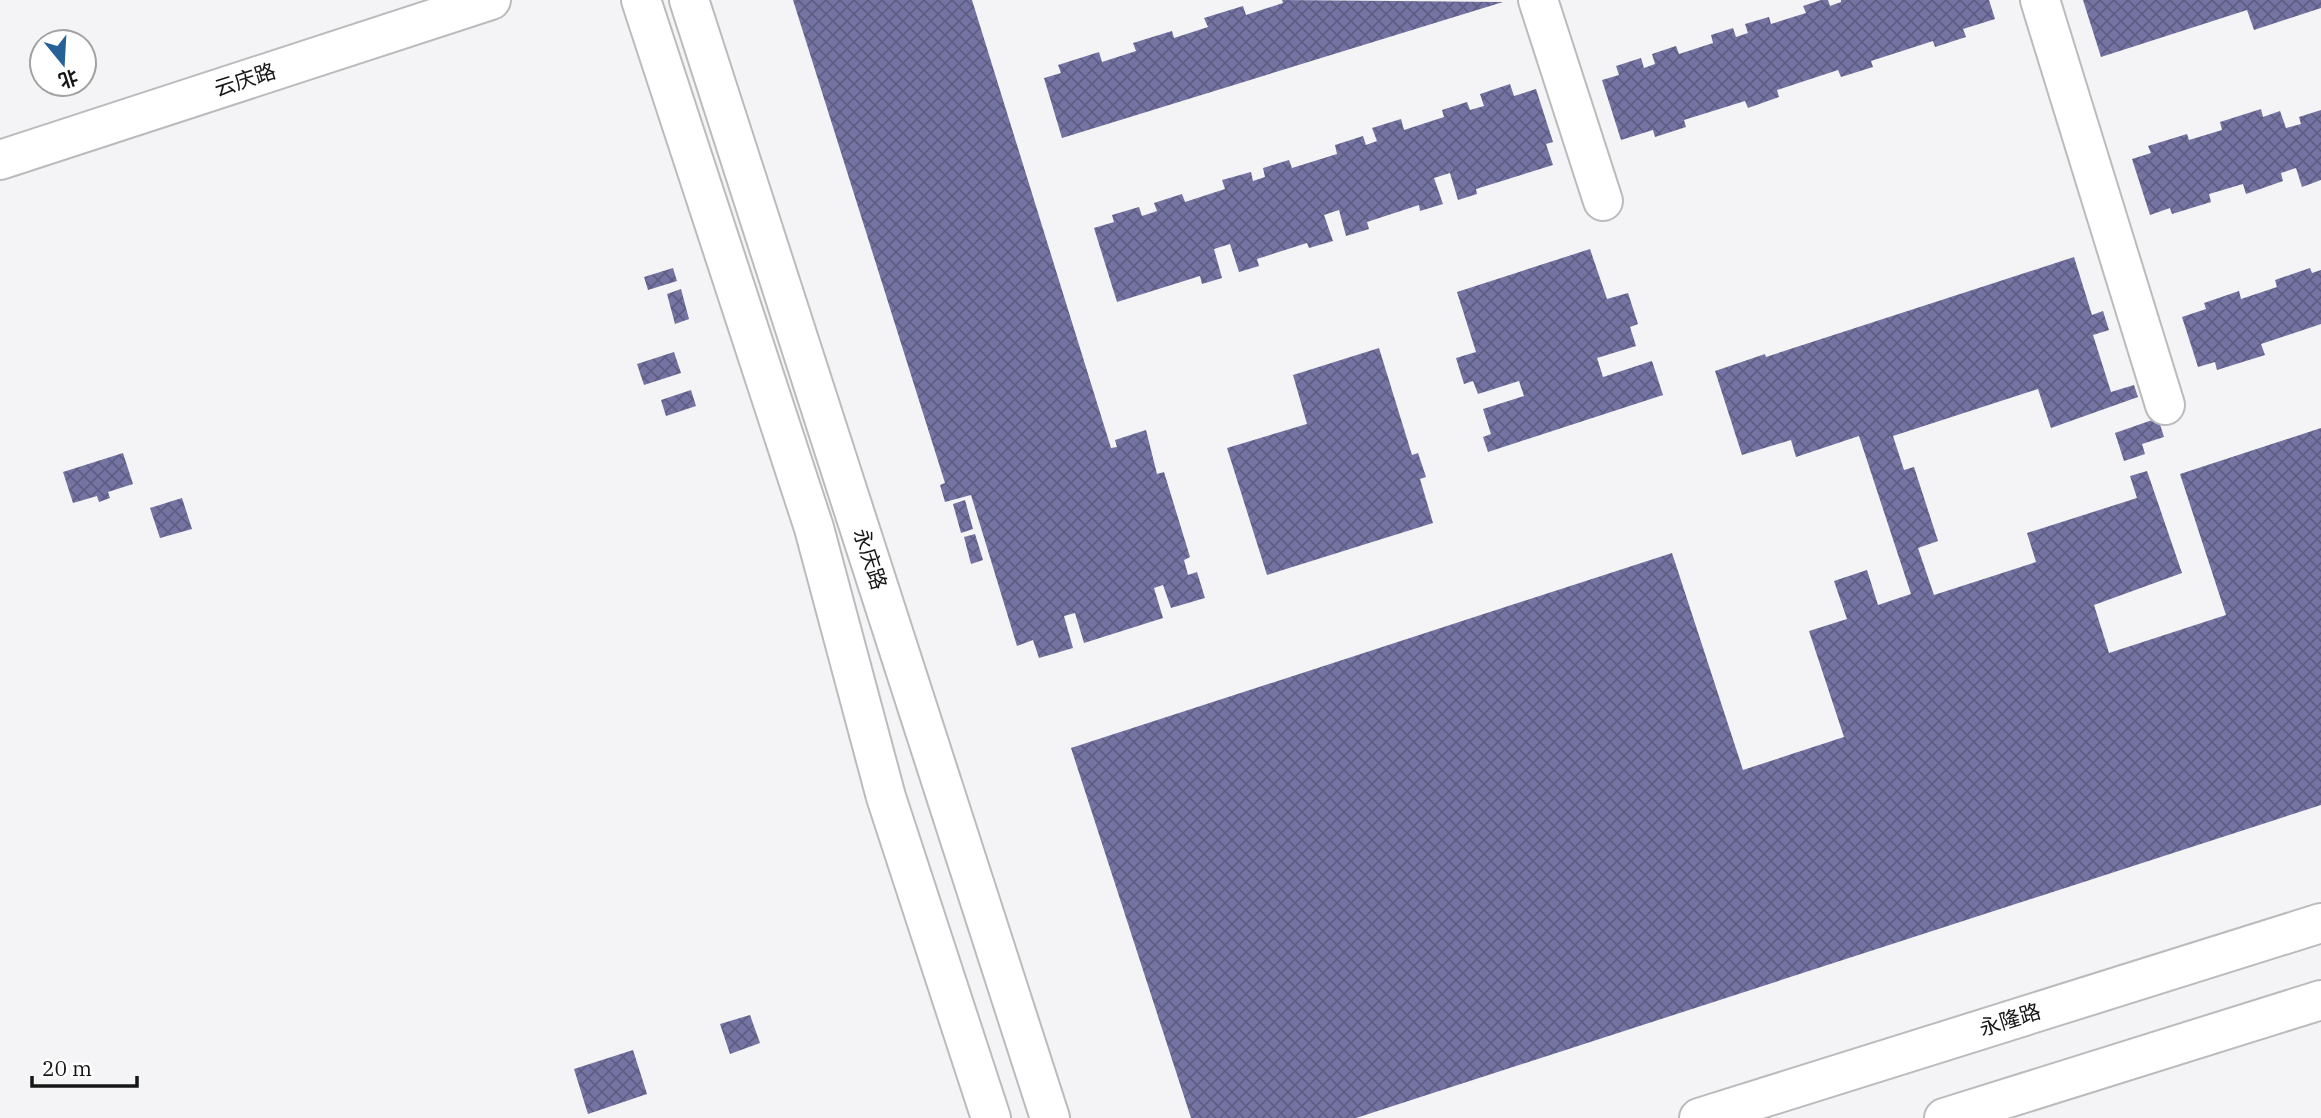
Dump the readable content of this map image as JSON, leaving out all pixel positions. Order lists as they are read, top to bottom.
{
  "streets": {
    "street": ["云庆路", "永庆路", "永隆路"]
  },
  "scale_bar": "20 m",
  "north": "bottom"
}
